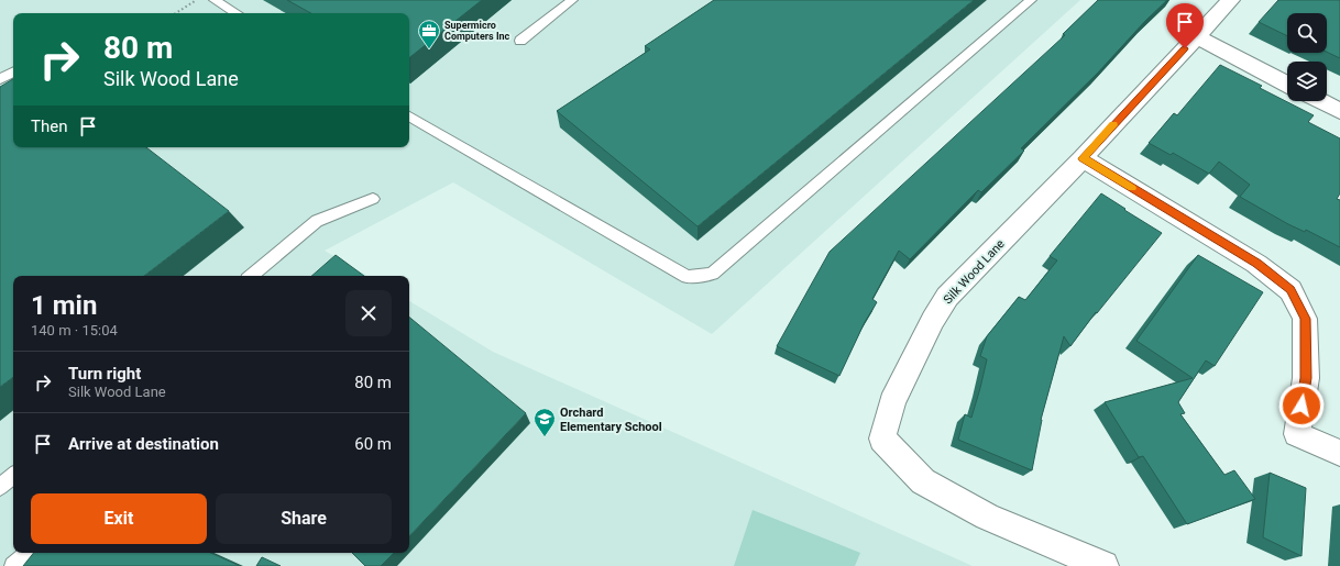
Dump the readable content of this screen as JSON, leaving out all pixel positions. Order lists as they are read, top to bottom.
{
  "streets": {
    "street": ["Silk Wood Lane"]
  },
  "places": {
    "office": ["Supermicro Computers Inc"],
    "school or university": ["Orchard Elementary School"]
  },
  "page": {
    "turn": ["80 m", "Silk Wood Lane"],
    "then": "Then",
    "heading": ["1 min", "140 m · 15:04"],
    "list": [
      {
        "name": "Turn right",
        "note": "Silk Wood Lane",
        "value": "80 m"
      },
      {
        "name": "Arrive at destination",
        "value": "60 m"
      }
    ],
    "buttons": ["Exit", "Share"]
  }
}
